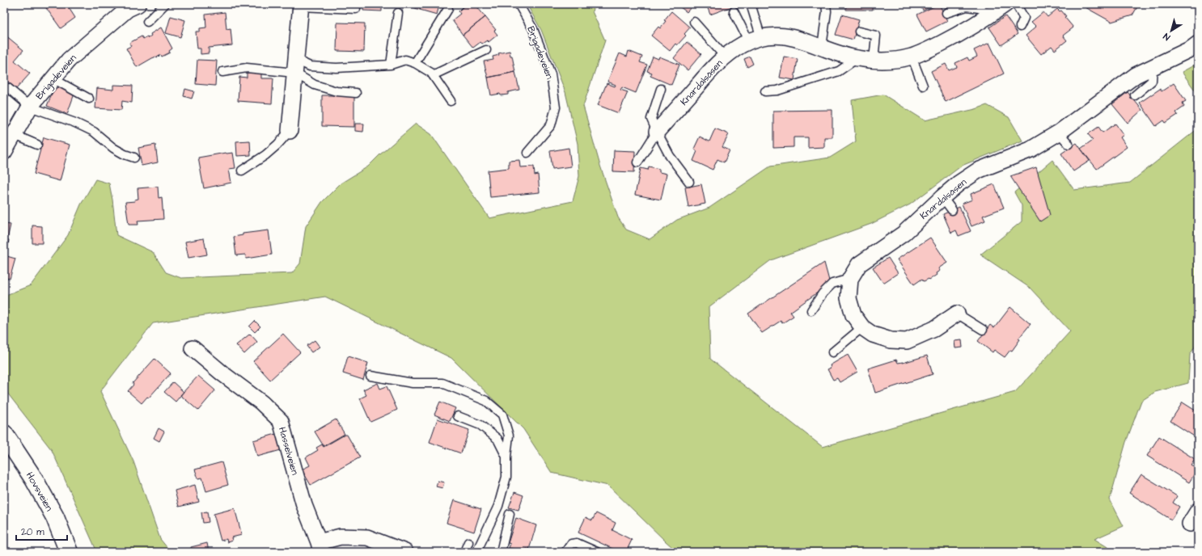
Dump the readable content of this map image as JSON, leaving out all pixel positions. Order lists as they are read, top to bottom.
{
  "streets": {
    "street": [
      "Brigadeveien",
      "Knardalsåsen",
      "Hasselveien",
      "Hovsveien"
    ]
  },
  "scale_bar": "20 m",
  "north": "bottom left"
}
